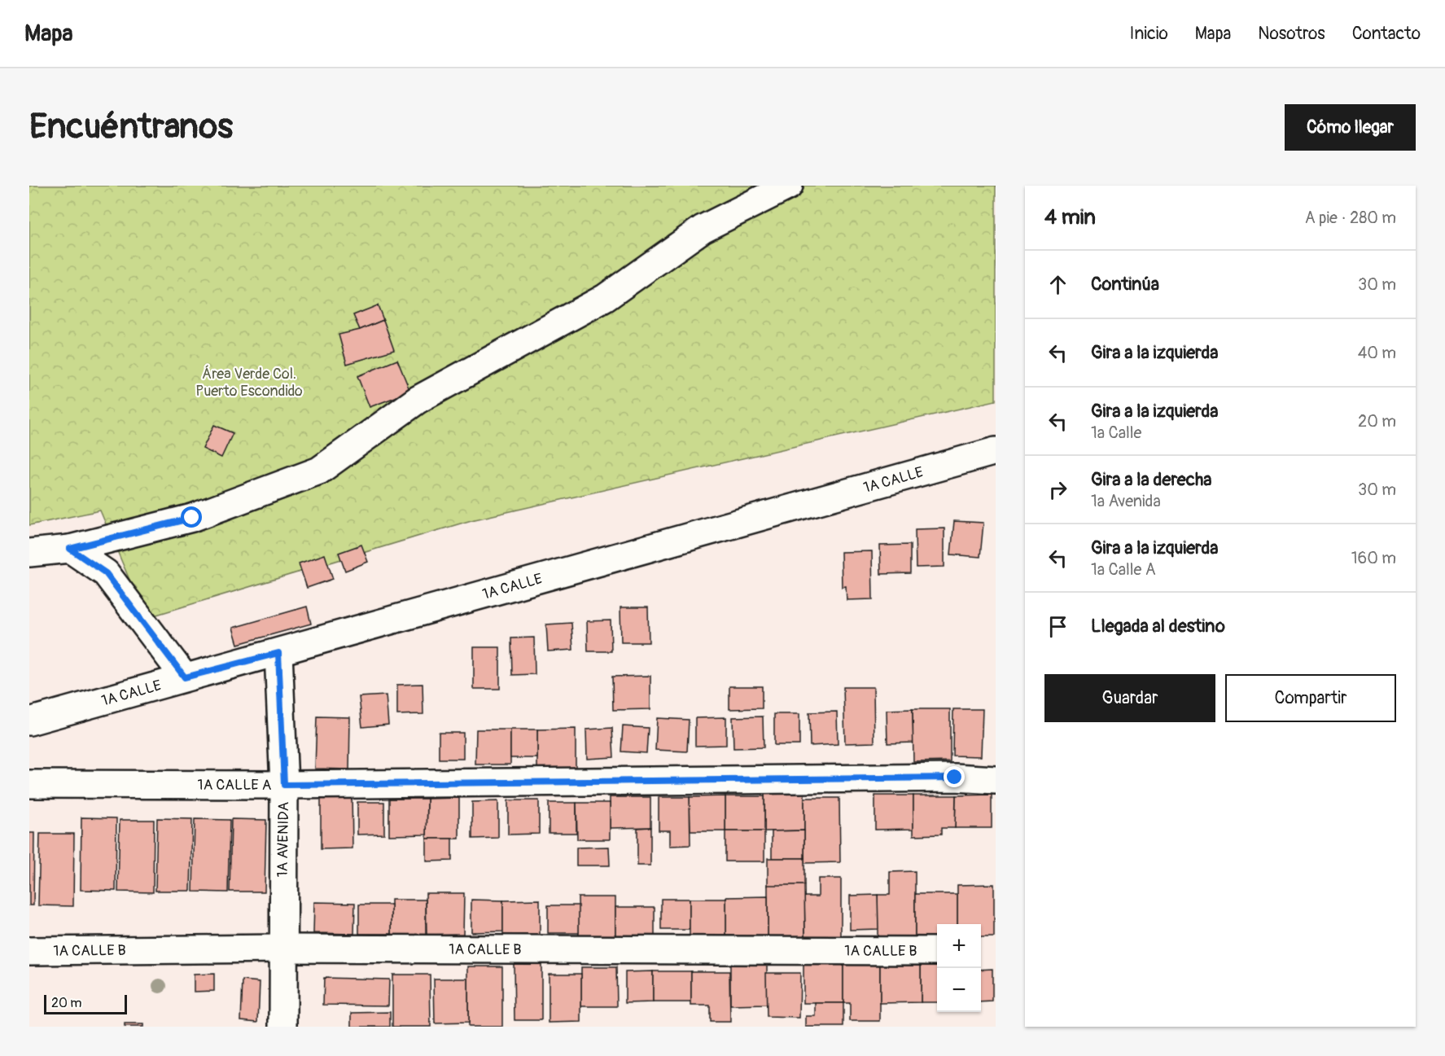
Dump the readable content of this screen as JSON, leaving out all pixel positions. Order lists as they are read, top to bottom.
{
  "streets": {
    "street": [
      "1A CALLE",
      "1A CALLE A",
      "1A AVENIDA",
      "1A CALLE B"
    ]
  },
  "crossings": [
    ["1A CALLE", "1A AVENIDA"],
    ["1A CALLE A", "1A AVENIDA"],
    ["1A AVENIDA", "1A CALLE B"]
  ],
  "parks": ["Área Verde Col. Puerto Escondido"],
  "scale_bar": "20 m",
  "page": {
    "header": "Mapa",
    "nav": [
      "Inicio",
      "Mapa",
      "Nosotros",
      "Contacto"
    ],
    "buttons": [
      "Cómo llegar",
      ["Guardar", "Compartir"]
    ],
    "title": "Encuéntranos",
    "heading": ["4 min", "A pie · 280 m"],
    "list": [
      ["Continúa", "30 m"],
      ["Gira a la izquierda", "40 m"],
      ["Gira a la izquierda", "1a Calle", "20 m"],
      ["Gira a la derecha", "1a Avenida", "30 m"],
      ["Gira a la izquierda", "1a Calle A", "160 m"],
      "Llegada al destino"
    ],
    "map_buttons": ["+", "−"],
    "scale": "20 m"
  }
}
